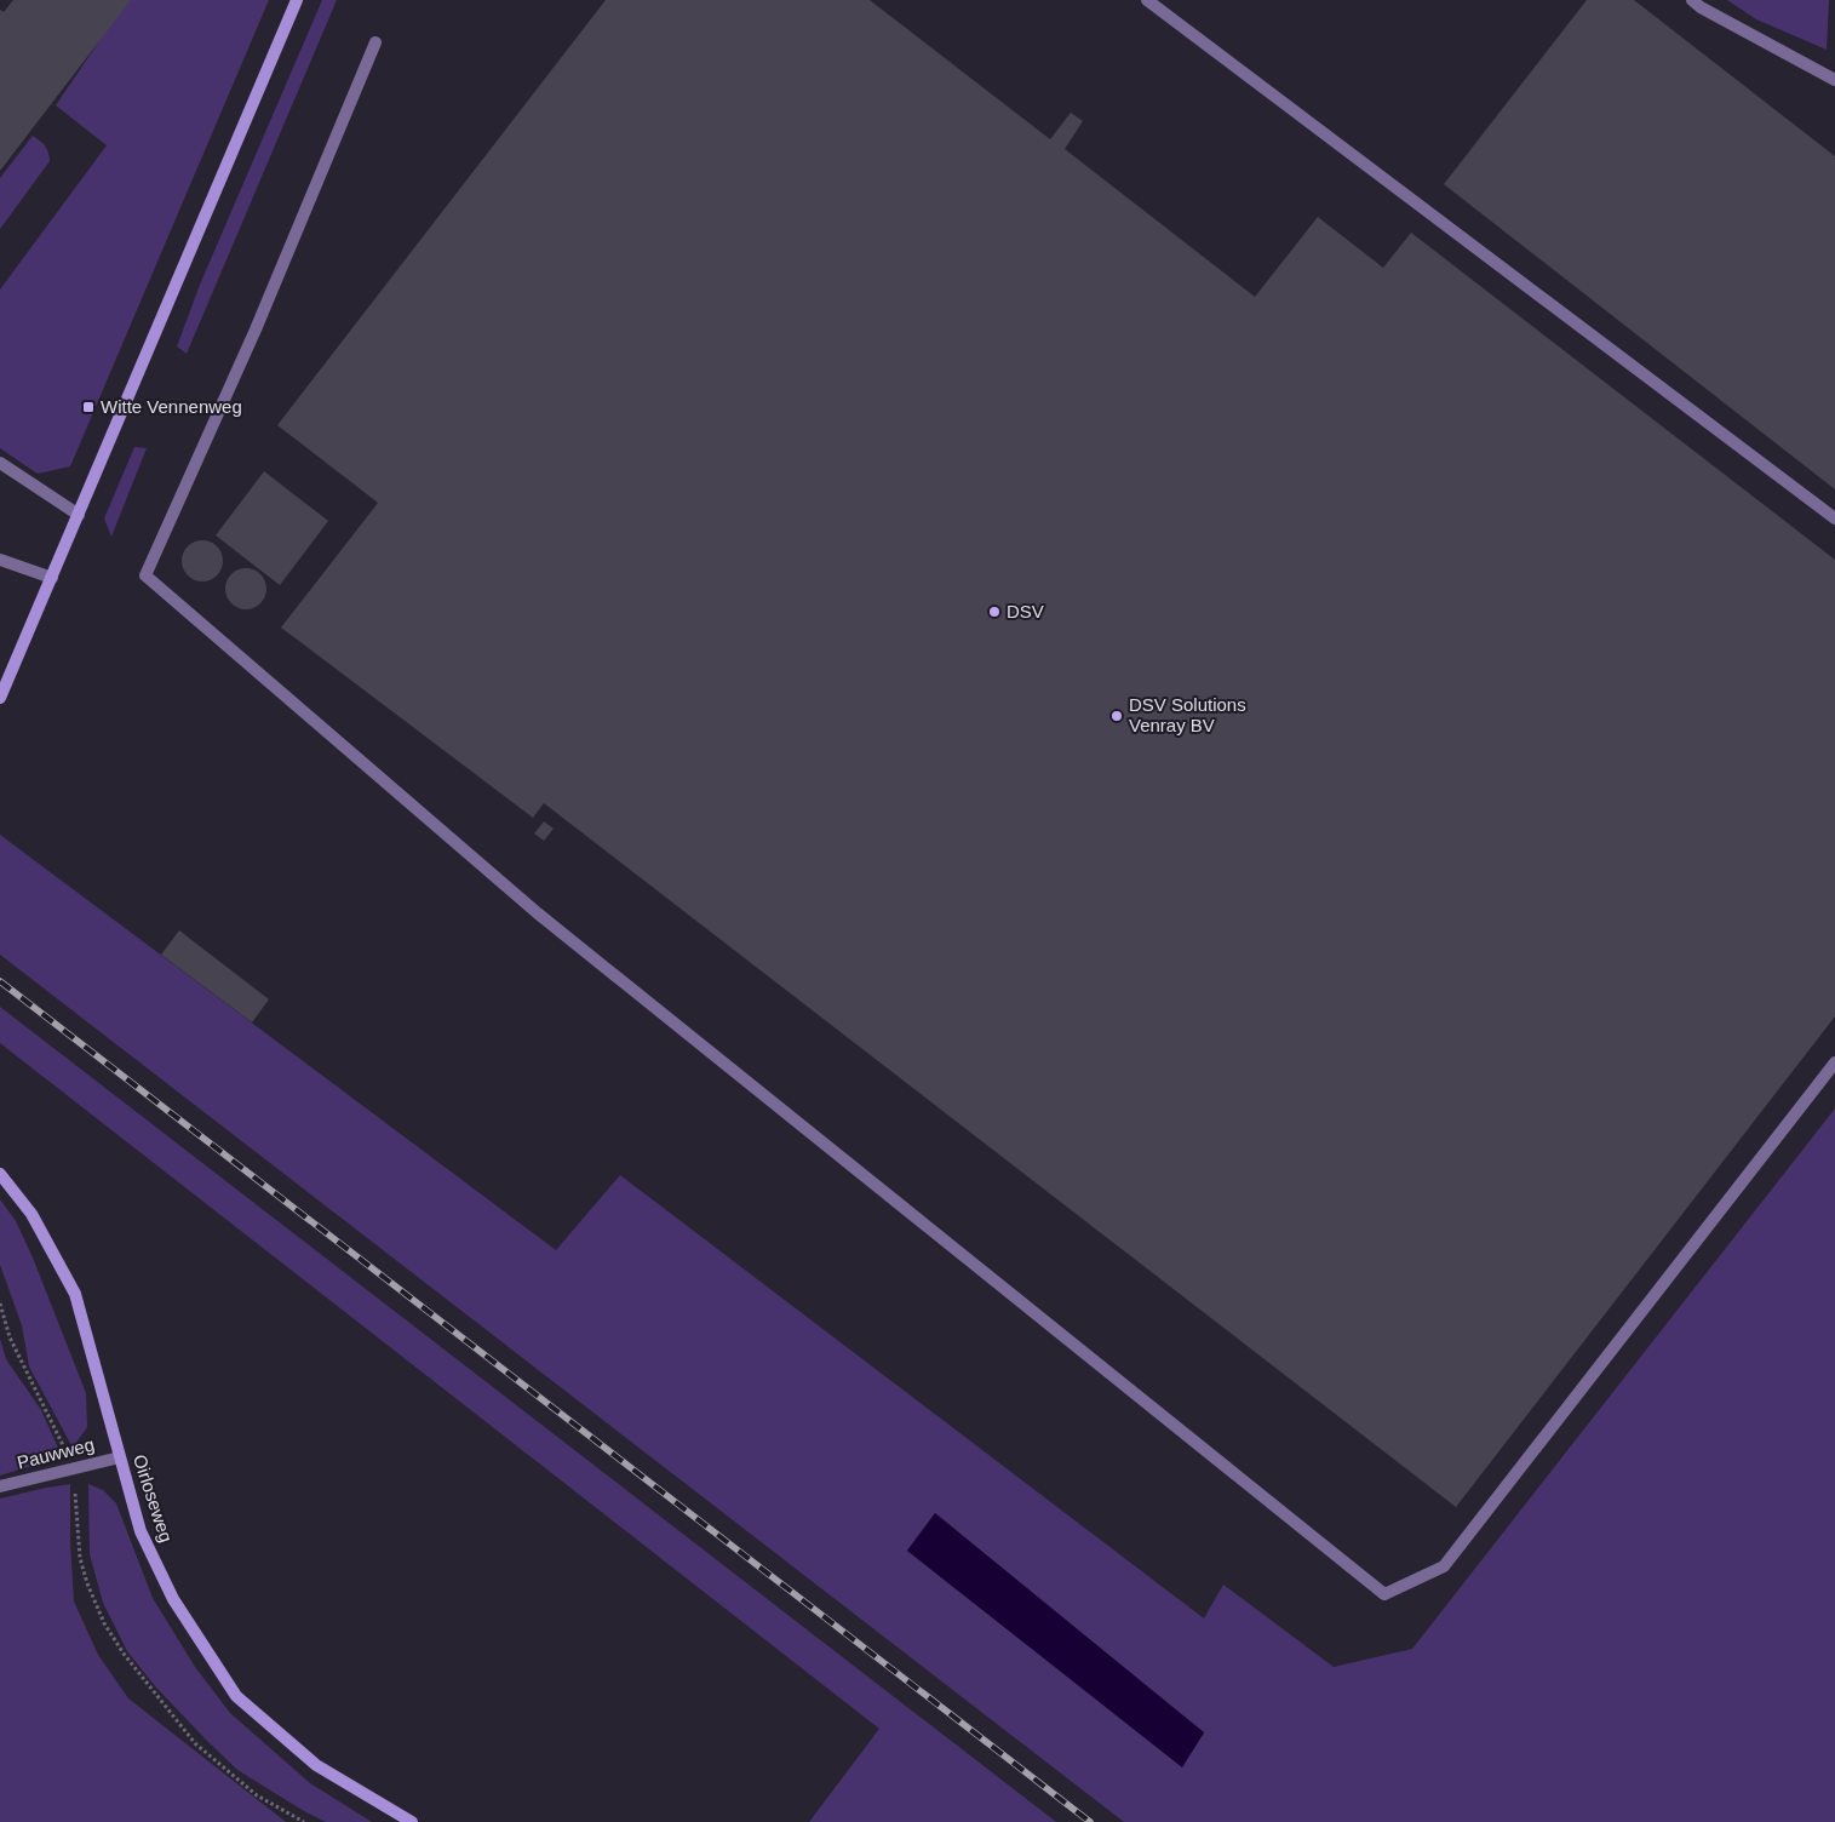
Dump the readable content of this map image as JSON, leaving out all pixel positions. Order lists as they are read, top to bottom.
{
  "streets": {
    "street": ["Pauwweg", "Oirloseweg"]
  },
  "crossings": [
    ["Pauwweg", "Oirloseweg"]
  ],
  "places": {
    "transit": ["Witte Vennenweg"],
    "other": ["DSV", "DSV Solutions Venray BV"]
  }
}
